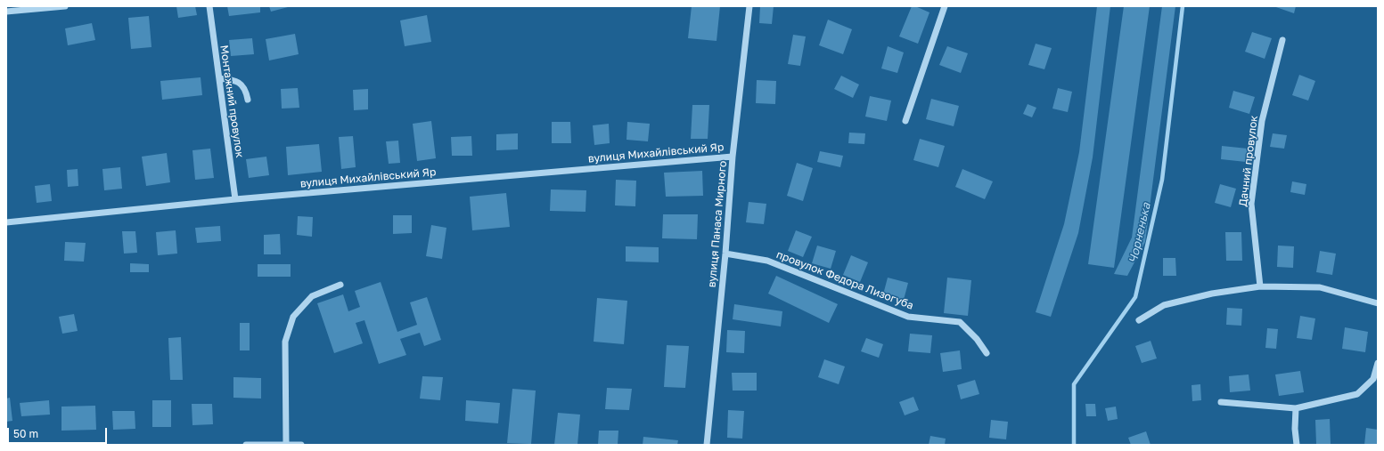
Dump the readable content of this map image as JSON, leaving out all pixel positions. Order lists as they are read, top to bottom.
{
  "streets": {
    "street": [
      "Монтажний провулок",
      "вулиця Михайлівський Яр",
      "Дачний провулок",
      "вулиця Панаса Мирного",
      "провулок Федора Лизогуба"
    ]
  },
  "crossings": [
    ["Монтажний провулок", "вулиця Михайлівський Яр"],
    ["вулиця Михайлівський Яр", "вулиця Панаса Мирного"],
    ["вулиця Панаса Мирного", "провулок Федора Лизогуба"]
  ],
  "water": ["Чорненька"],
  "scale_bar": "50 m"
}
